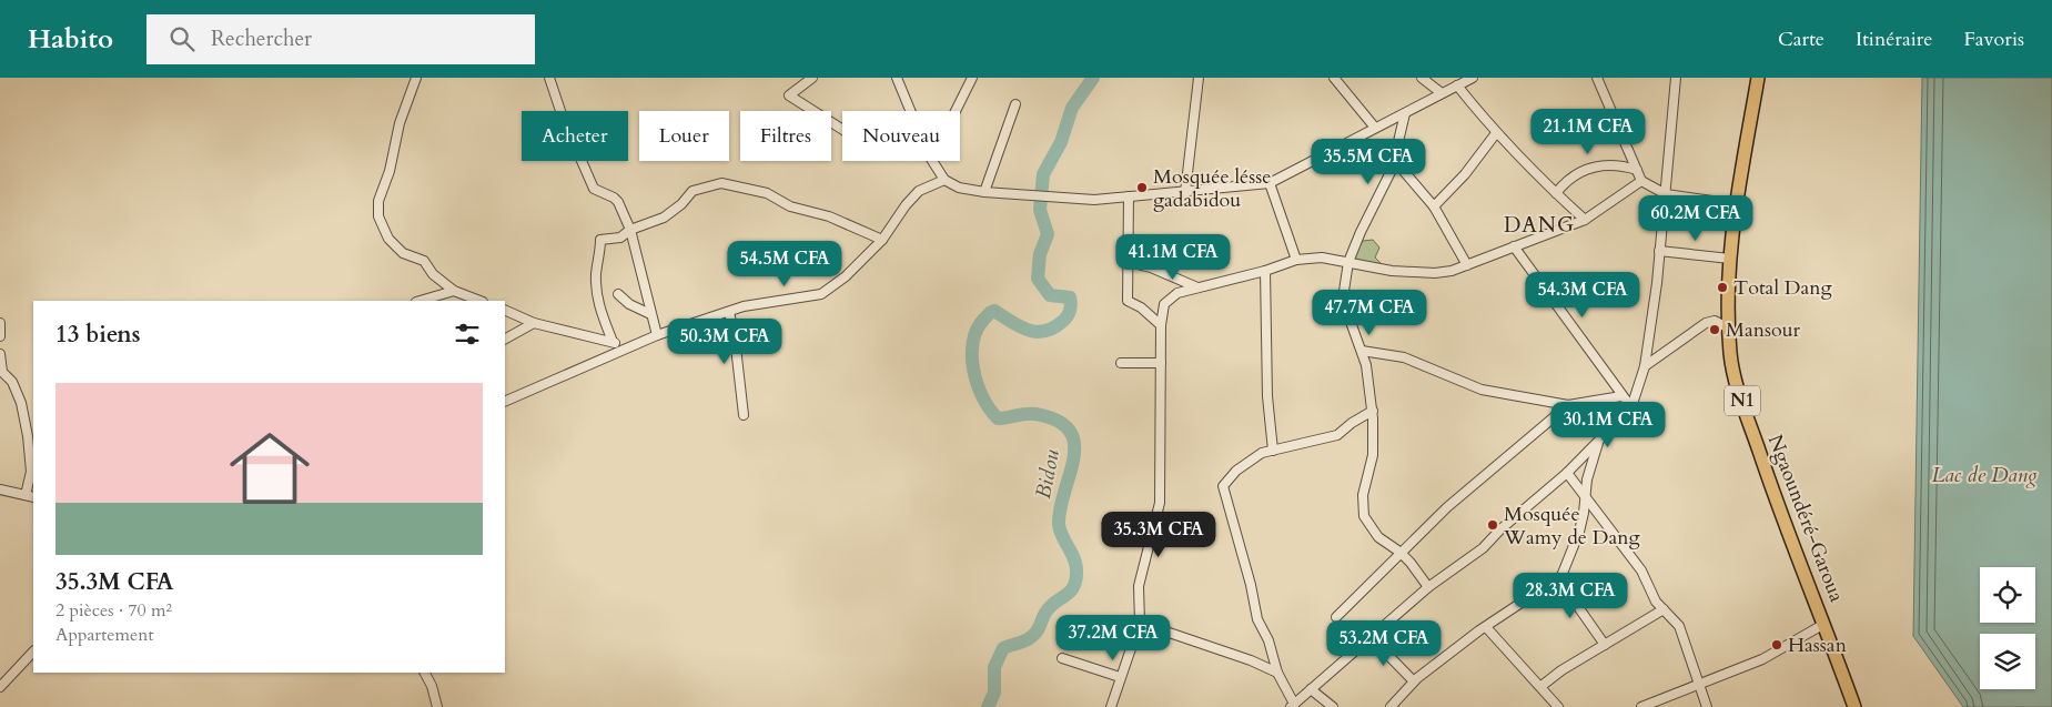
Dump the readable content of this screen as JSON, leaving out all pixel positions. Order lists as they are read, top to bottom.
{
  "streets": {
    "highway": ["N1", "Ngaoundéré-Garoua"]
  },
  "districts": ["DANG"],
  "water": ["Bidou", "Lac de Dang"],
  "places": [
    "Mosquée lésse gadabidou",
    "Total Dang",
    "Mansour",
    "Mosquée Wamy de Dang",
    "Hassan"
  ],
  "page": {
    "header": "Habito",
    "search": "Rechercher",
    "nav": ["Carte", "Itinéraire", "Favoris"],
    "price": [
      "21.1M CFA",
      "35.5M CFA",
      "60.2M CFA",
      "41.1M CFA",
      "54.5M CFA",
      "54.3M CFA",
      "47.7M CFA",
      "50.3M CFA",
      "30.1M CFA",
      "35.3M CFA",
      "28.3M CFA",
      "37.2M CFA",
      "53.2M CFA"
    ],
    "chip": [
      "Acheter",
      "Louer",
      "Filtres",
      "Nouveau"
    ],
    "heading": "13 biens",
    "list": [
      {
        "name": "35.3M CFA",
        "note": "2 pièces · 70 m² · Appartement"
      }
    ]
  }
}
